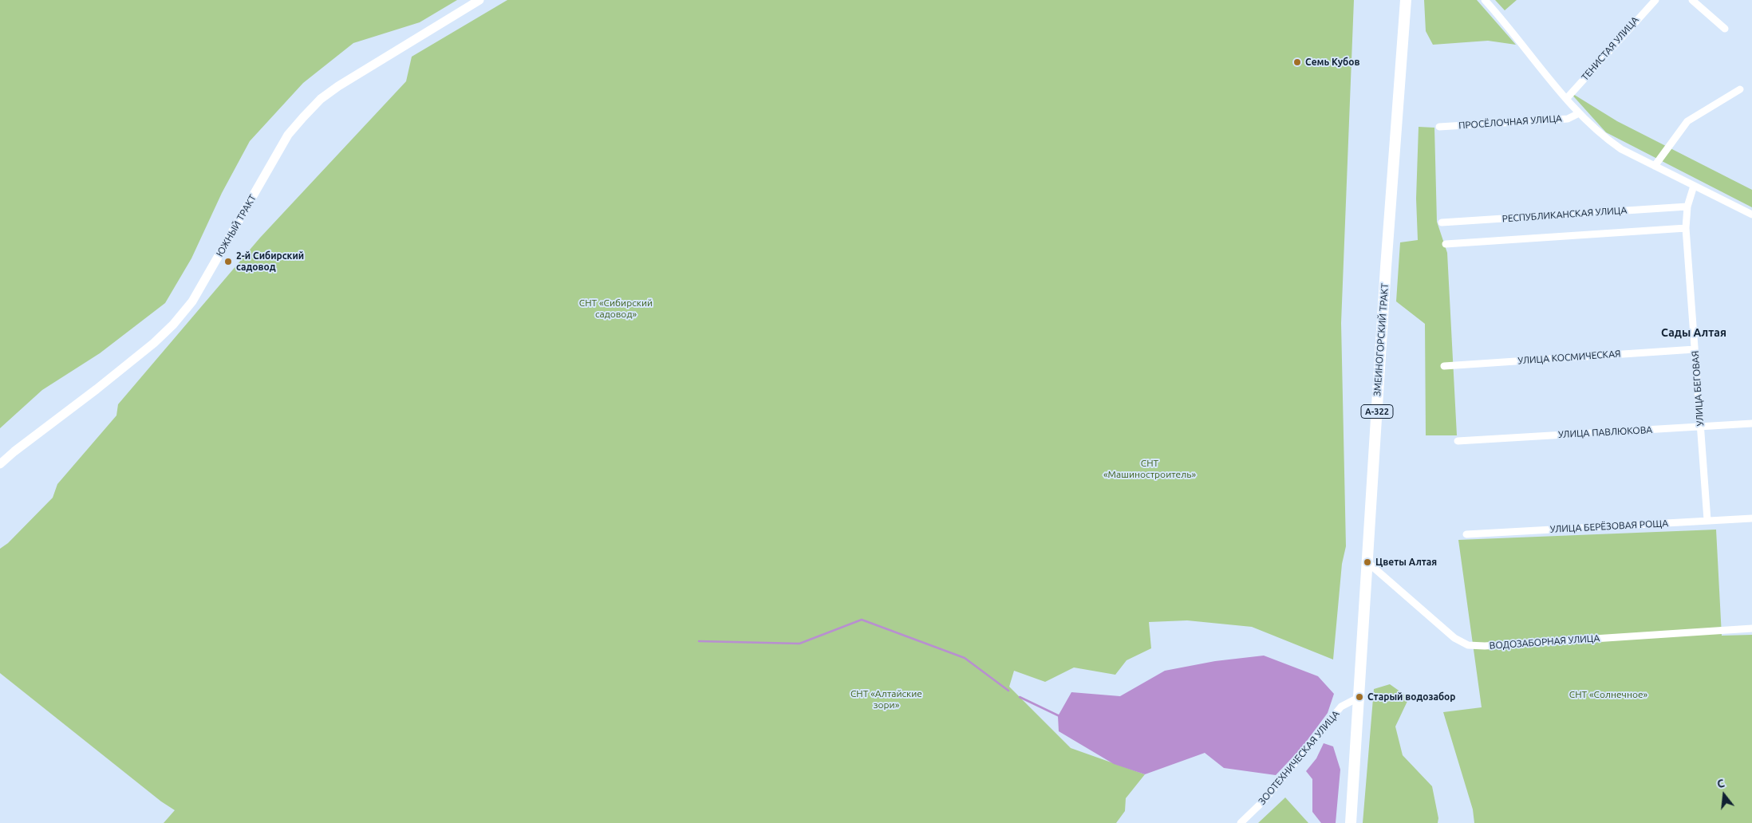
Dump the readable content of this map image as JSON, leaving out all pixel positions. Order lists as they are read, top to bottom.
{
  "streets": {
    "highway": ["ЗМЕИНОГОРСКИЙ ТРАКТ", "А-322"],
    "main road": ["ЮЖНЫЙ ТРАКТ"],
    "street": [
      "ТЕНИСТАЯ УЛИЦА",
      "ПРОСЁЛОЧНАЯ УЛИЦА",
      "РЕСПУБЛИКАНСКАЯ УЛИЦА",
      "УЛИЦА КОСМИЧЕСКАЯ",
      "УЛИЦА БЕГОВАЯ",
      "УЛИЦА ПАВЛЮКОВА",
      "УЛИЦА БЕРЁЗОВАЯ РОЩА",
      "ВОДОЗАБОРНАЯ УЛИЦА",
      "ЗООТЕХНИЧЕСКАЯ УЛИЦА"
    ]
  },
  "crossings": [
    ["РЕСПУБЛИКАНСКАЯ УЛИЦА", "УЛИЦА БЕГОВАЯ"],
    ["ЗМЕИНОГОРСКИЙ ТРАКТ", "ВОДОЗАБОРНАЯ УЛИЦА"],
    ["ЗМЕИНОГОРСКИЙ ТРАКТ", "ЗООТЕХНИЧЕСКАЯ УЛИЦА"],
    ["УЛИЦА КОСМИЧЕСКАЯ", "УЛИЦА БЕГОВАЯ"],
    ["УЛИЦА БЕГОВАЯ", "УЛИЦА ПАВЛЮКОВА"],
    ["УЛИЦА БЕГОВАЯ", "УЛИЦА БЕРЁЗОВАЯ РОЩА"]
  ],
  "districts": ["Сады Алтая"],
  "parks": [
    "СНТ «Сибирский садовод»",
    "СНТ «Машиностроитель»",
    "СНТ «Алтайские зори»",
    "СНТ «Солнечное»"
  ],
  "places": [
    "Семь Кубов",
    "2-й Сибирский садовод",
    "Цветы Алтая",
    "Старый водозабор"
  ],
  "north": "top"
}
